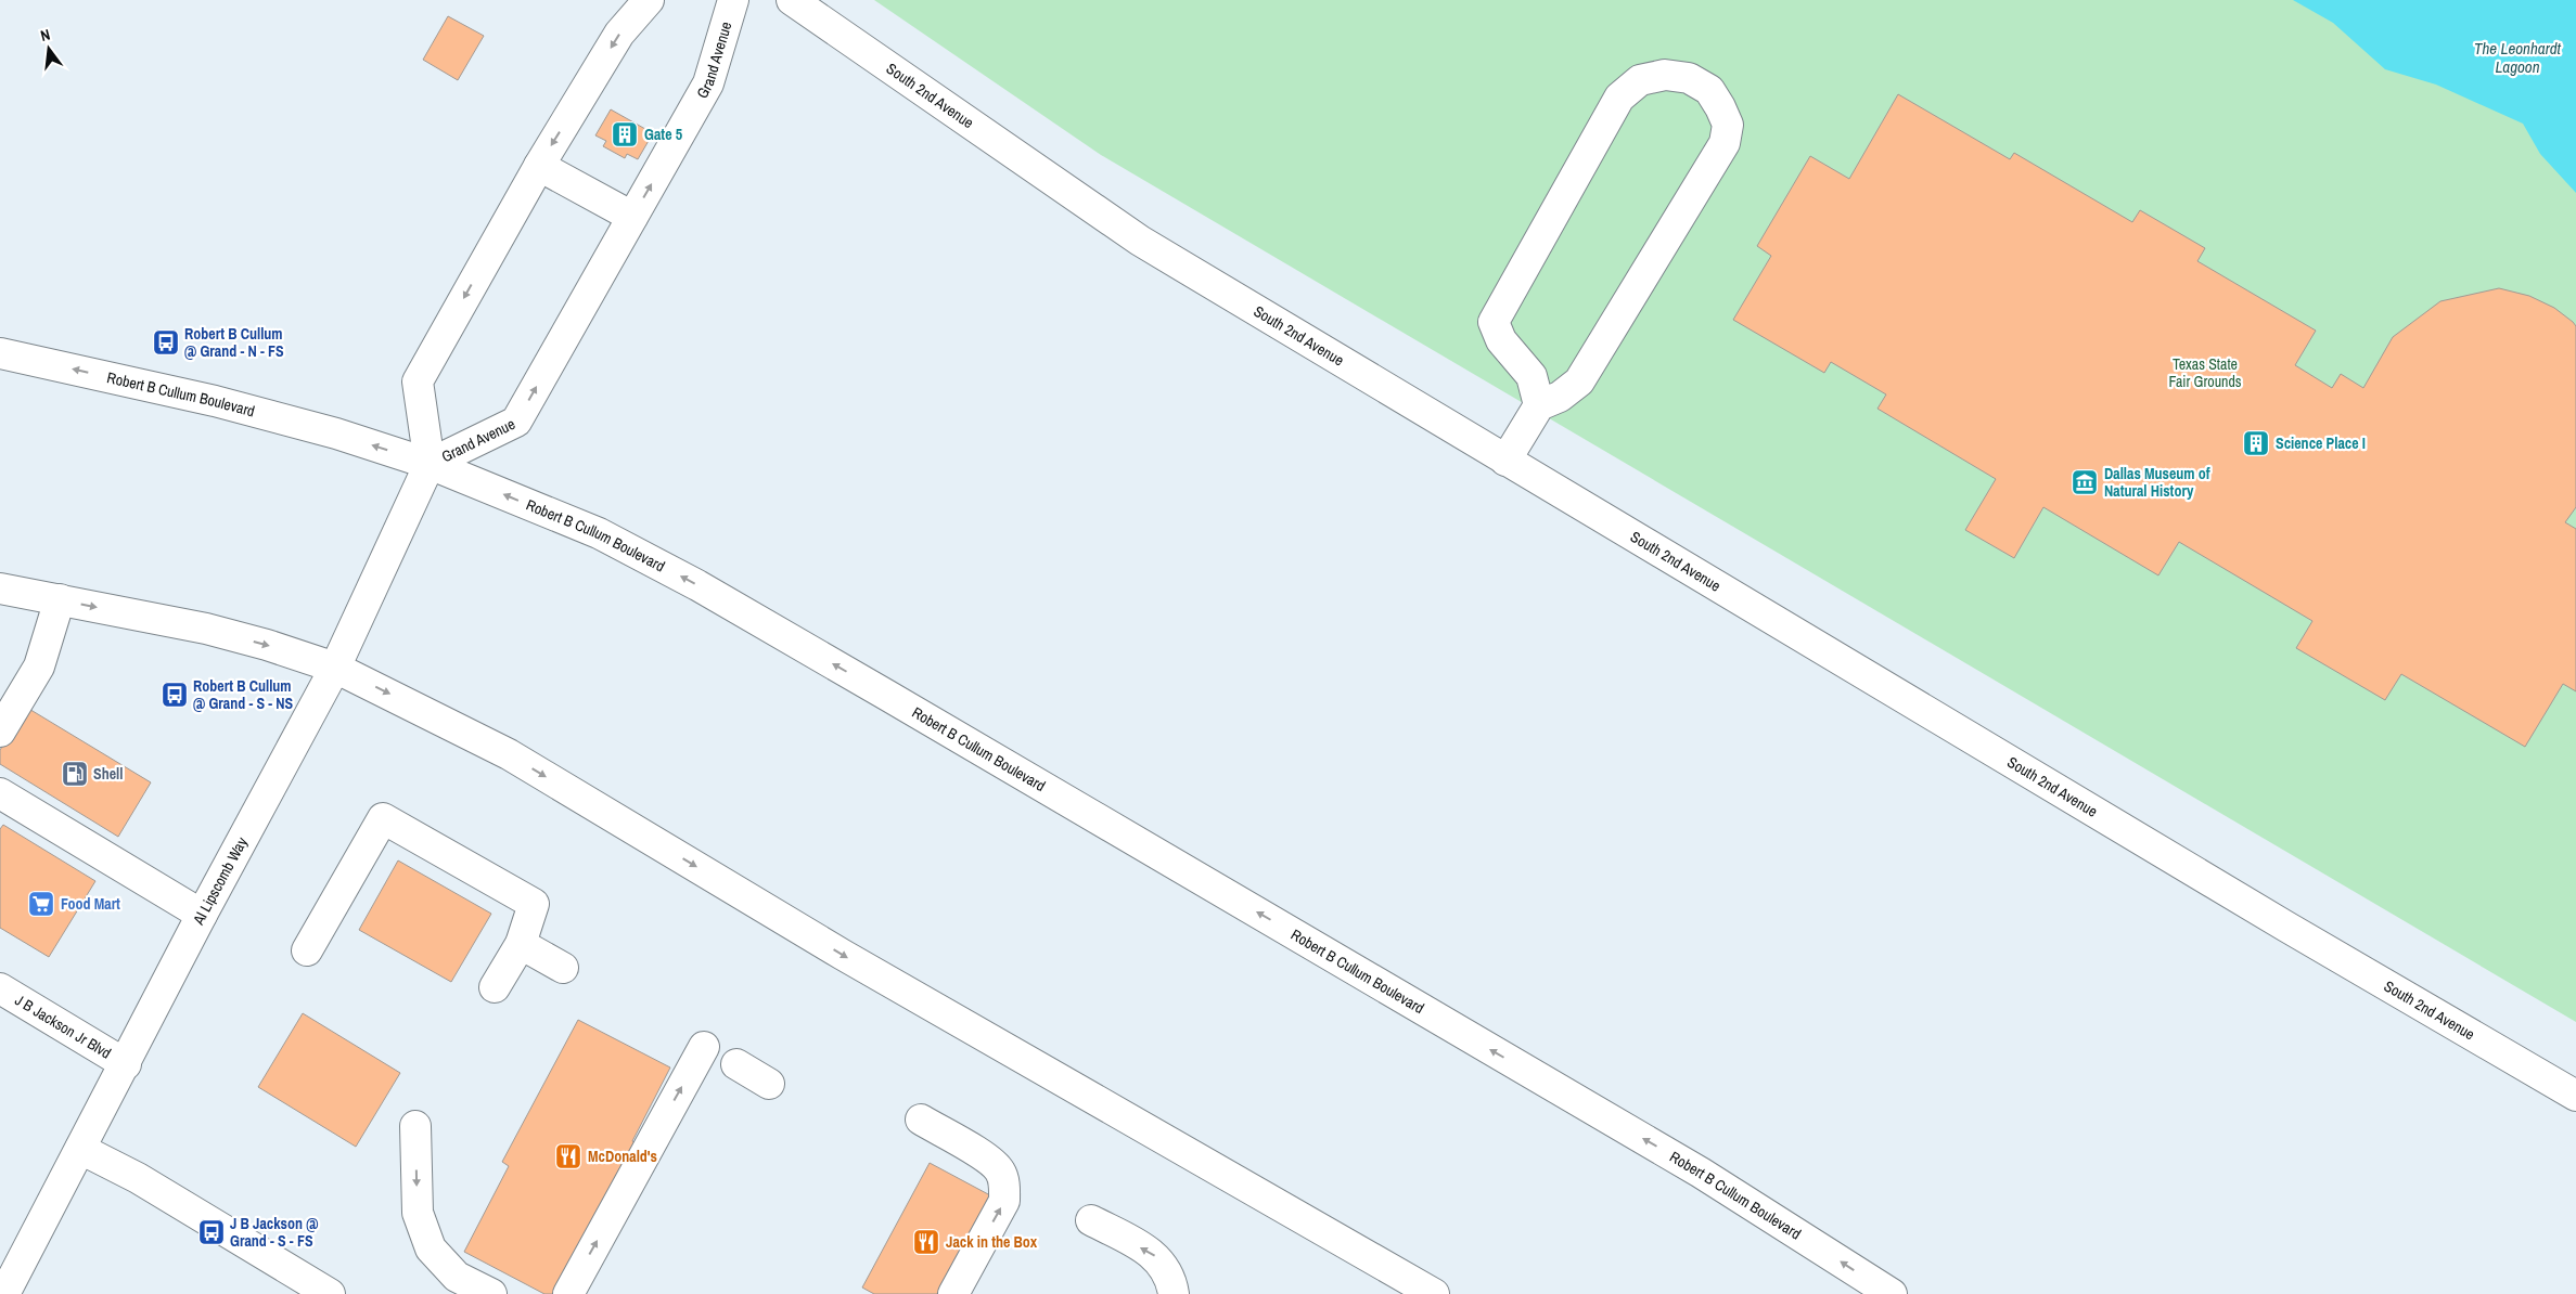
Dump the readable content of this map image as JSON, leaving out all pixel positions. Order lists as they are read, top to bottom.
{
  "streets": {
    "street": [
      "Grand Avenue",
      "South 2nd Avenue",
      "Robert B Cullum Boulevard",
      "Al Lipscomb Way",
      "J B Jackson Jr Blvd"
    ]
  },
  "crossings": [
    ["Grand Avenue", "Robert B Cullum Boulevard"],
    ["Grand Avenue", "Al Lipscomb Way"],
    ["Robert B Cullum Boulevard", "Al Lipscomb Way"],
    ["Al Lipscomb Way", "J B Jackson Jr Blvd"]
  ],
  "water": ["The Leonhardt Lagoon"],
  "parks": ["Texas State Fair Grounds"],
  "places": {
    "building": ["Gate 5", "Science Place I"],
    "bus stop": ["Robert B Cullum @ Grand - N - FS", "Robert B Cullum @ Grand - S - NS", "J B Jackson @ Grand - S - FS"],
    "museum": ["Dallas Museum of Natural History"],
    "fuel station": ["Shell"],
    "supermarket": ["Food Mart"],
    "restaurant": ["McDonald's", "Jack in the Box"]
  },
  "north": "top"
}
